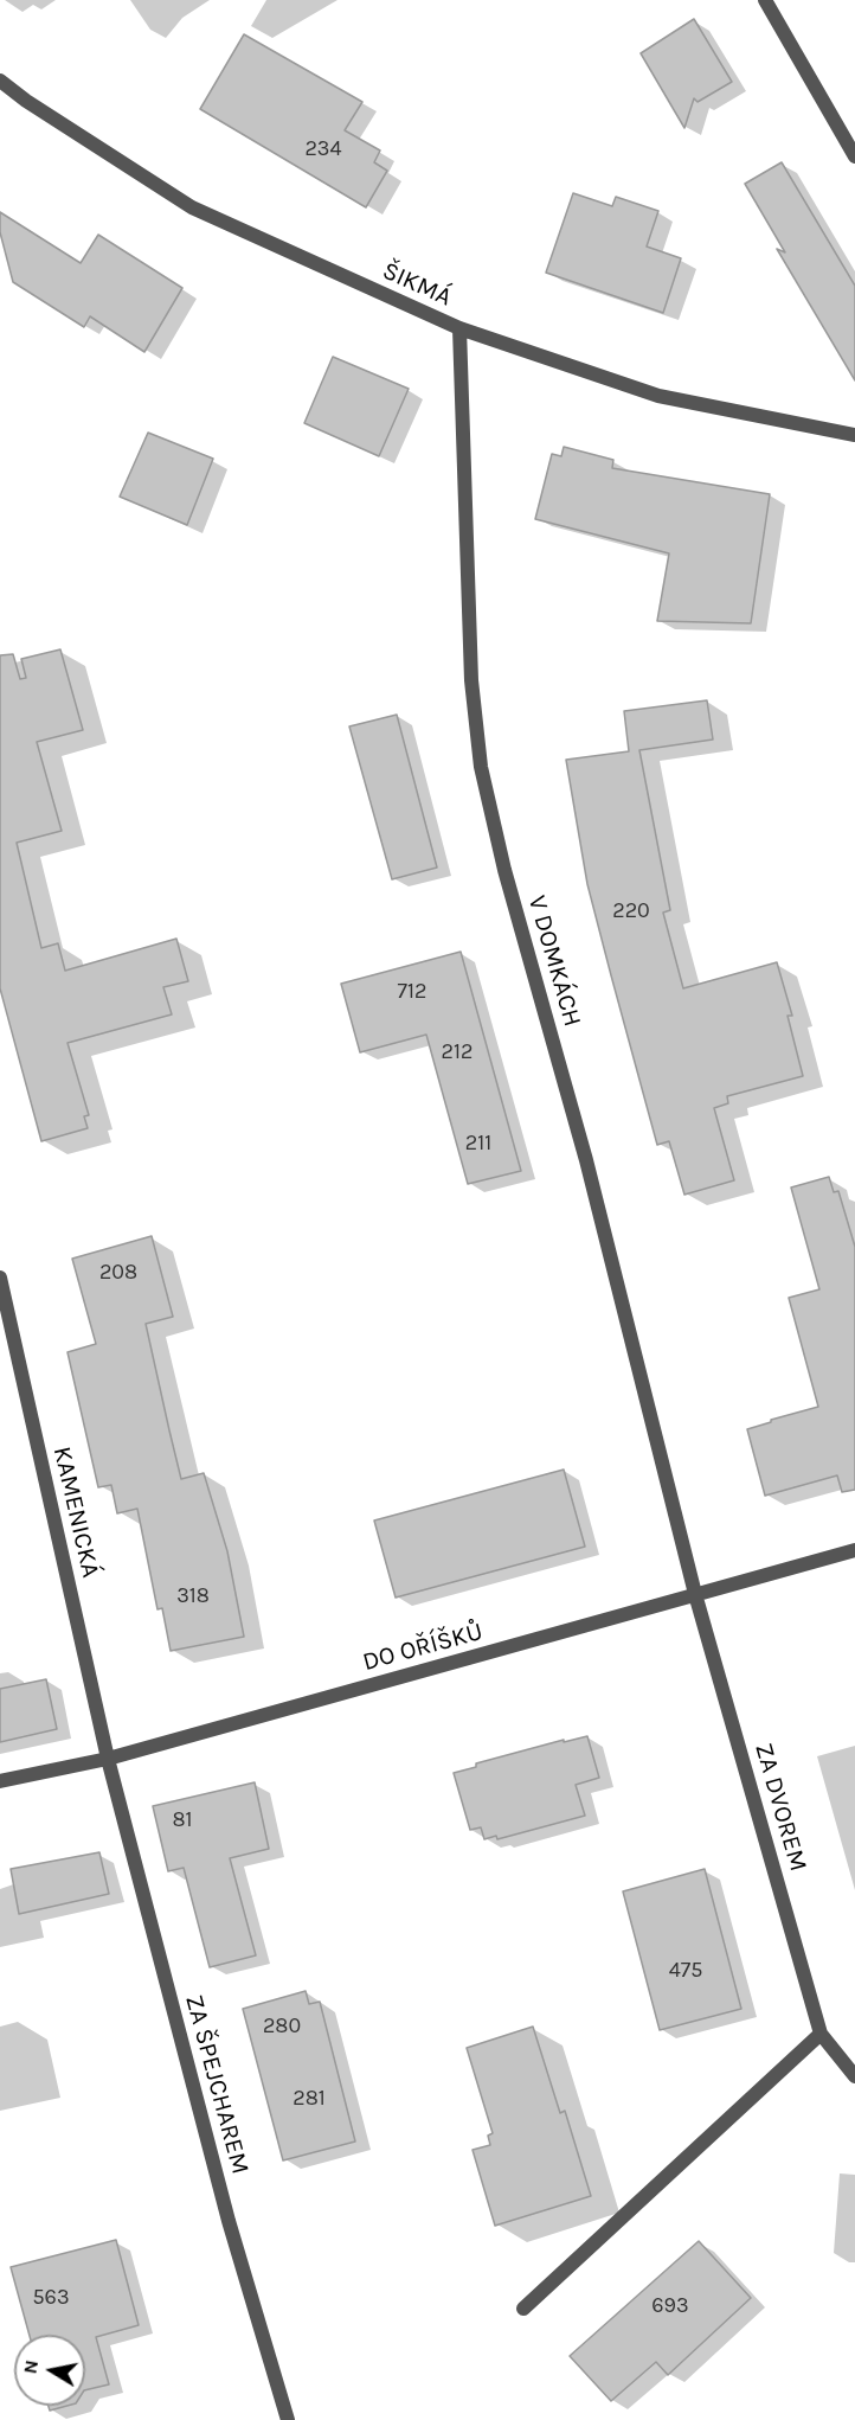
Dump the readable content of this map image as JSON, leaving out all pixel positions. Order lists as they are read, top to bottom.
{
  "streets": {
    "street": [
      "ŠIKMÁ",
      "V DOMKÁCH",
      "KAMENICKÁ",
      "DO OŘÍŠKŮ",
      "ZA DVOREM",
      "ZA ŠPEJCHAREM"
    ]
  },
  "crossings": [
    ["ŠIKMÁ", "V DOMKÁCH"],
    ["V DOMKÁCH", "DO OŘÍŠKŮ"],
    ["V DOMKÁCH", "ZA DVOREM"],
    ["KAMENICKÁ", "DO OŘÍŠKŮ"],
    ["KAMENICKÁ", "ZA ŠPEJCHAREM"],
    ["DO OŘÍŠKŮ", "ZA DVOREM"],
    ["DO OŘÍŠKŮ", "ZA ŠPEJCHAREM"]
  ],
  "house_numbers": [
    "234",
    "220",
    "712",
    "212",
    "211",
    "208",
    "318",
    "81",
    "475",
    "280",
    "281",
    "563",
    "693"
  ],
  "north": "left"
}
